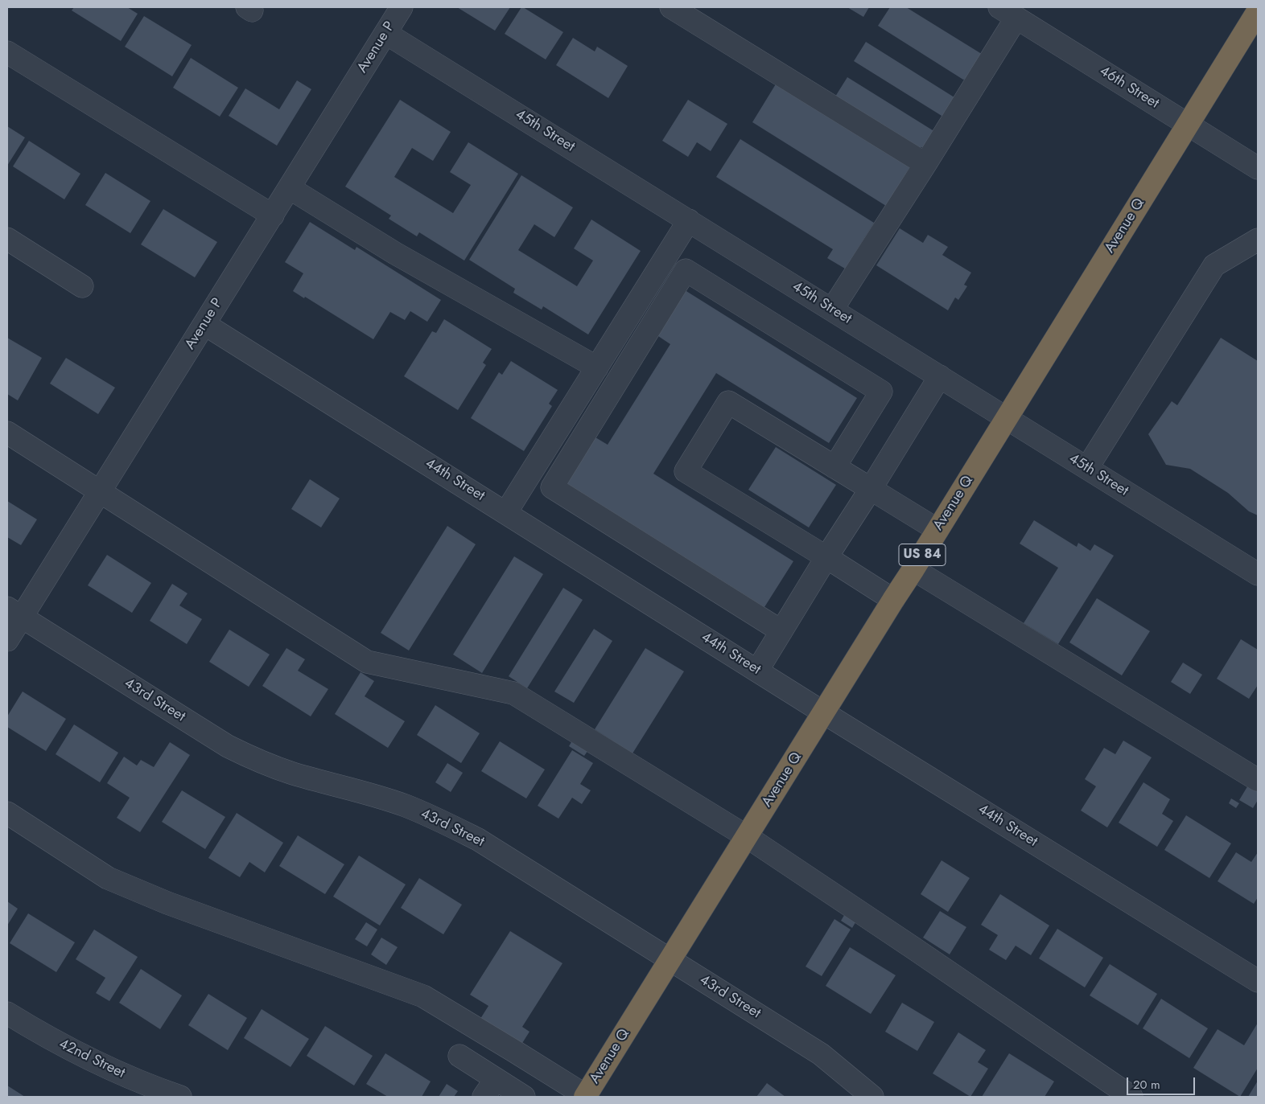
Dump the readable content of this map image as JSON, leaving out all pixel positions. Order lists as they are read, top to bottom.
{
  "streets": {
    "highway": ["Avenue Q", "US 84"],
    "street": [
      "Avenue P",
      "46th Street",
      "45th Street",
      "44th Street",
      "43rd Street",
      "42nd Street"
    ]
  },
  "crossings": [
    ["Avenue P", "45th Street"],
    ["Avenue P", "44th Street"],
    ["Avenue P", "43rd Street"],
    ["46th Street", "Avenue Q"],
    ["45th Street", "Avenue Q"],
    ["Avenue Q", "44th Street"],
    ["Avenue Q", "43rd Street"]
  ],
  "scale_bar": "20 m"
}
